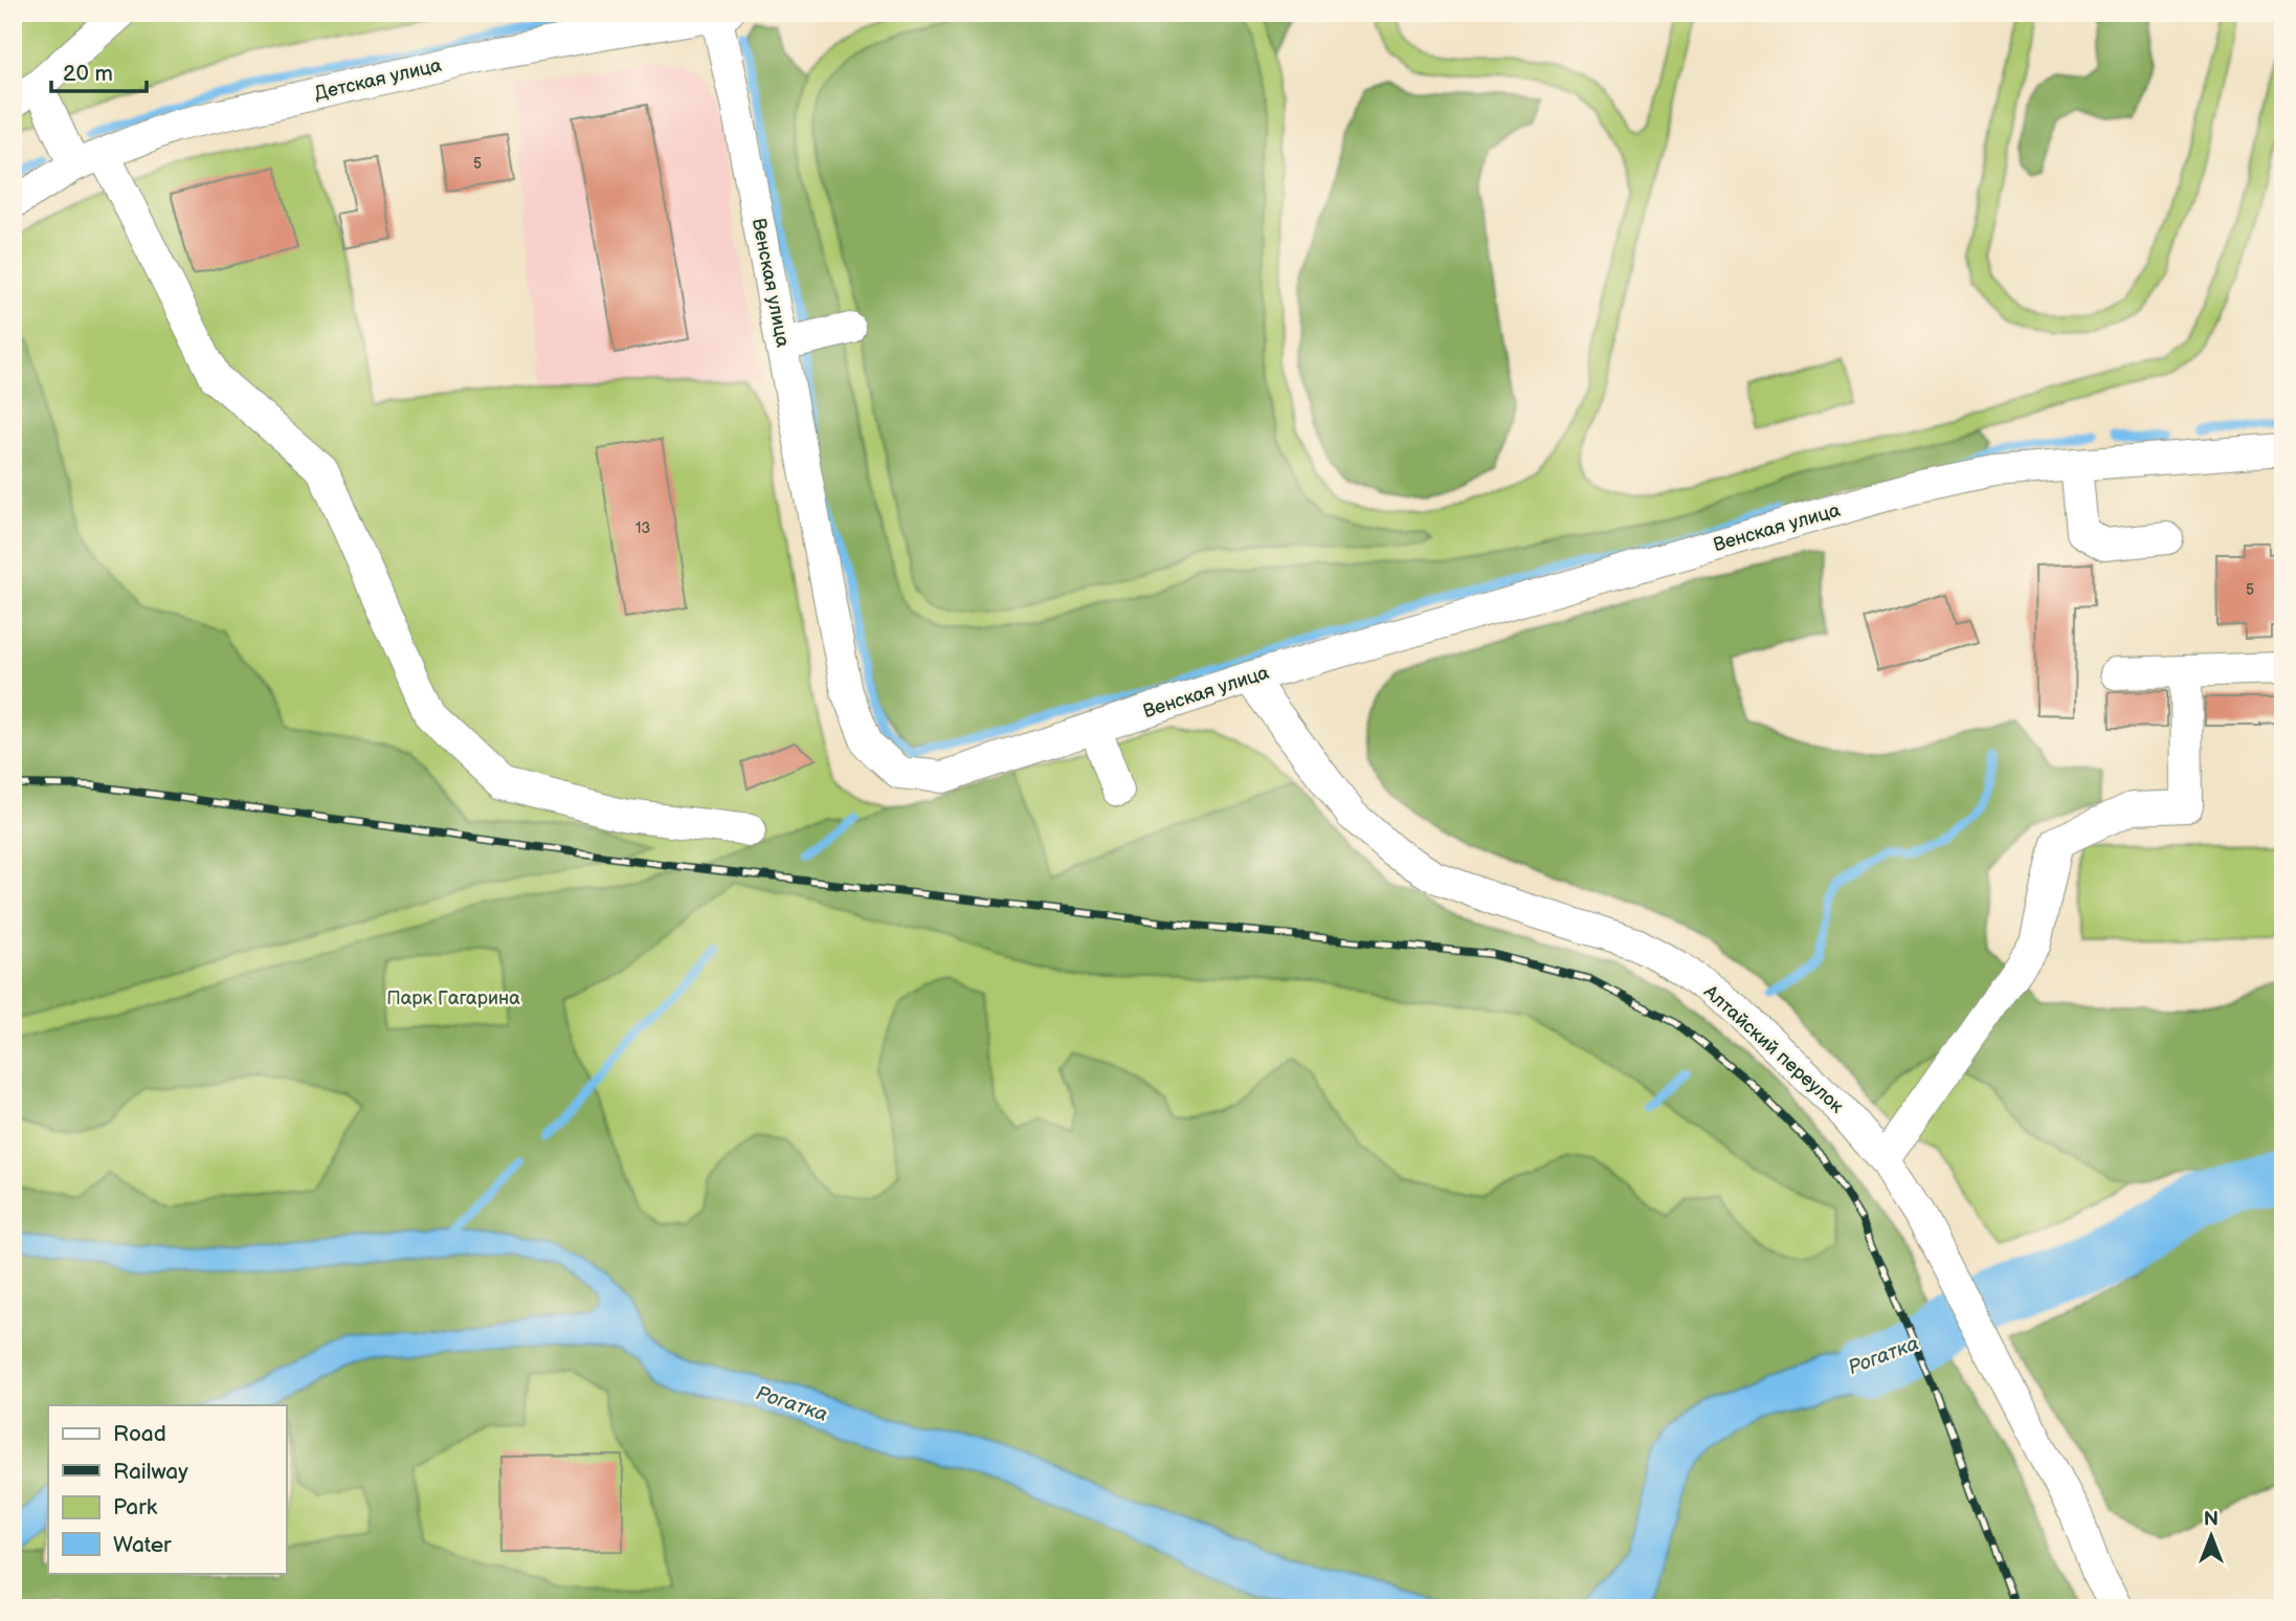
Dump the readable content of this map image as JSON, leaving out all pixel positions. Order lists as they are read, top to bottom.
{
  "streets": {
    "street": ["Детская улица", "Венская улица", "Алтайский переулок"]
  },
  "crossings": [
    ["Детская улица", "Венская улица"],
    ["Венская улица", "Алтайский переулок"]
  ],
  "water": ["Рогатка"],
  "parks": ["Парк Гагарина"],
  "house_numbers": ["5", "13", "5"],
  "legend": [
    "Road",
    "Railway",
    "Park",
    "Water"
  ],
  "scale_bar": "20 m",
  "north": "top"
}
